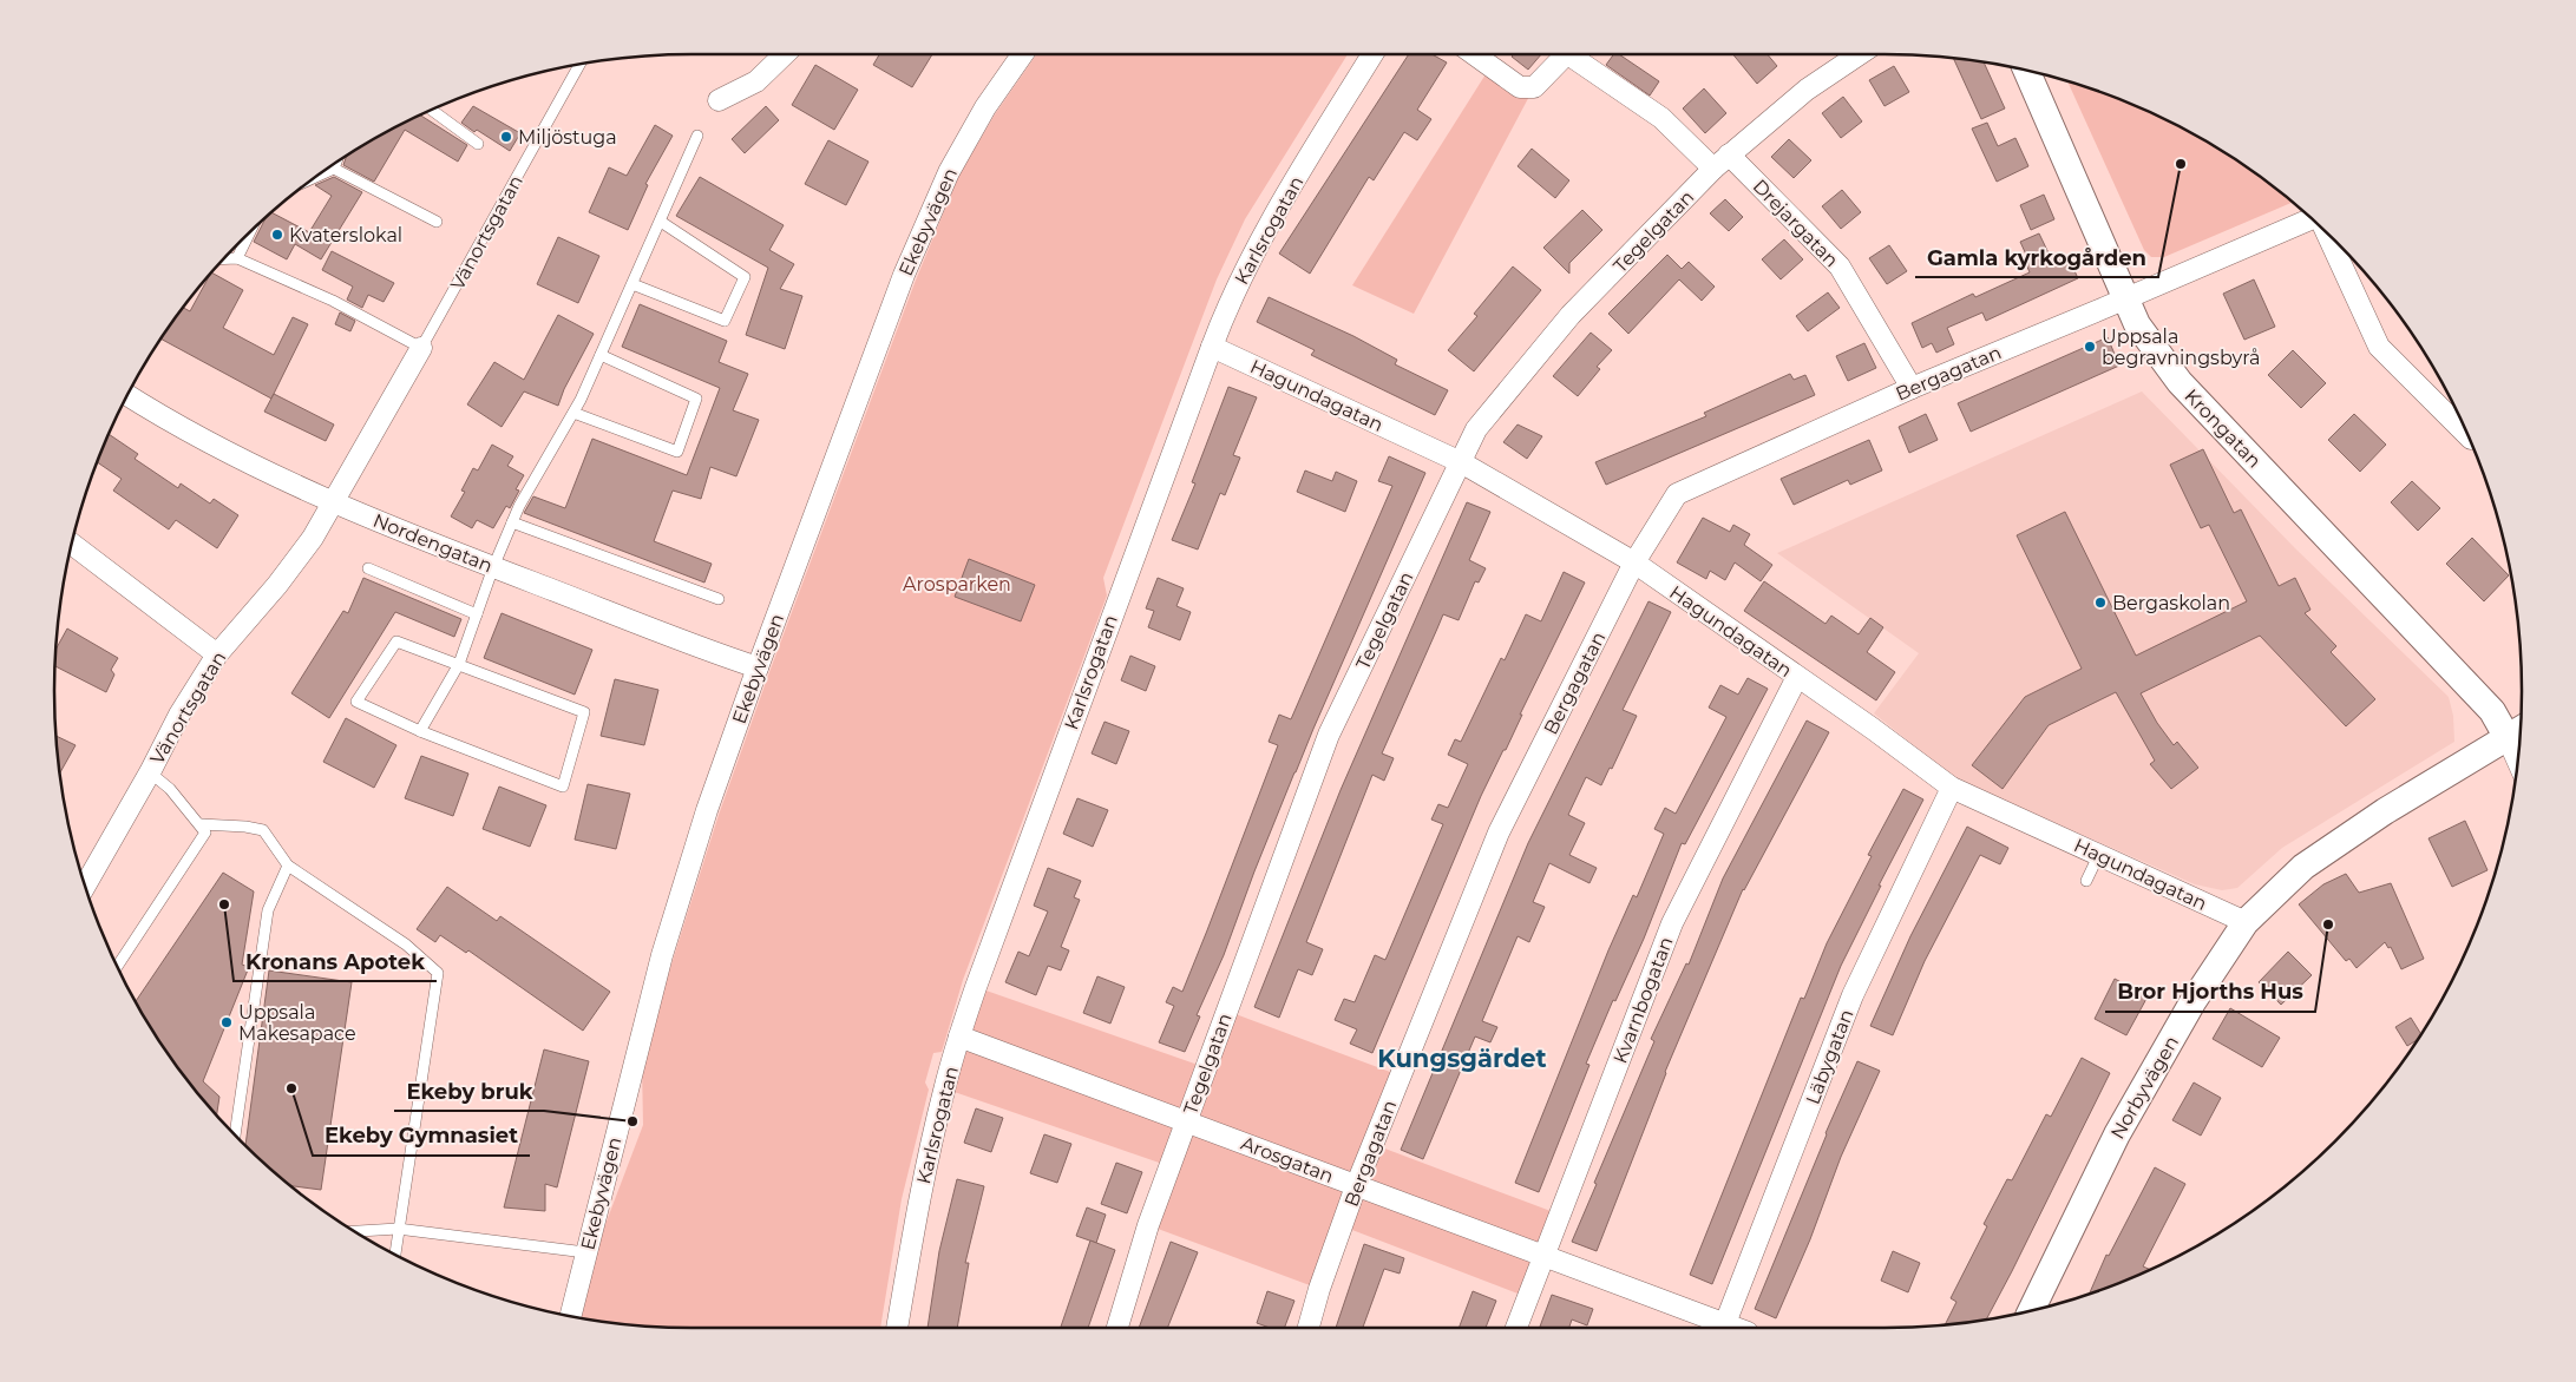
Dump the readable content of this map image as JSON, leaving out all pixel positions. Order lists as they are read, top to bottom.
{
  "streets": {
    "street": [
      "Ekebyvägen",
      "Drejargatan",
      "Karlsrogatan",
      "Tegelgatan",
      "Vänortsgatan",
      "Bergagatan",
      "Hagundagatan",
      "Krongatan",
      "Nordengatan",
      "Kvarnbogatan",
      "Läbygatan",
      "Norbyvägen",
      "Arosgatan"
    ]
  },
  "crossings": [
    ["Ekebyvägen", "Nordengatan"],
    ["Drejargatan", "Tegelgatan"],
    ["Drejargatan", "Bergagatan"],
    ["Karlsrogatan", "Hagundagatan"],
    ["Karlsrogatan", "Arosgatan"],
    ["Tegelgatan", "Hagundagatan"],
    ["Tegelgatan", "Arosgatan"],
    ["Vänortsgatan", "Nordengatan"],
    ["Bergagatan", "Hagundagatan"],
    ["Bergagatan", "Krongatan"],
    ["Bergagatan", "Arosgatan"],
    ["Hagundagatan", "Kvarnbogatan"],
    ["Hagundagatan", "Läbygatan"],
    ["Hagundagatan", "Norbyvägen"],
    ["Krongatan", "Norbyvägen"],
    ["Kvarnbogatan", "Arosgatan"]
  ],
  "districts": ["Kungsgärdet"],
  "parks": ["Arosparken"],
  "places": [
    "Miljöstuga",
    "Gamla kyrkogården",
    "Kvaterslokal",
    "Uppsala begravningsbyrå",
    "Bergaskolan",
    "Kronans Apotek",
    "Bror Hjorths Hus",
    "Uppsala Makesapace",
    "Ekeby Gymnasiet",
    "Ekeby bruk"
  ]
}
